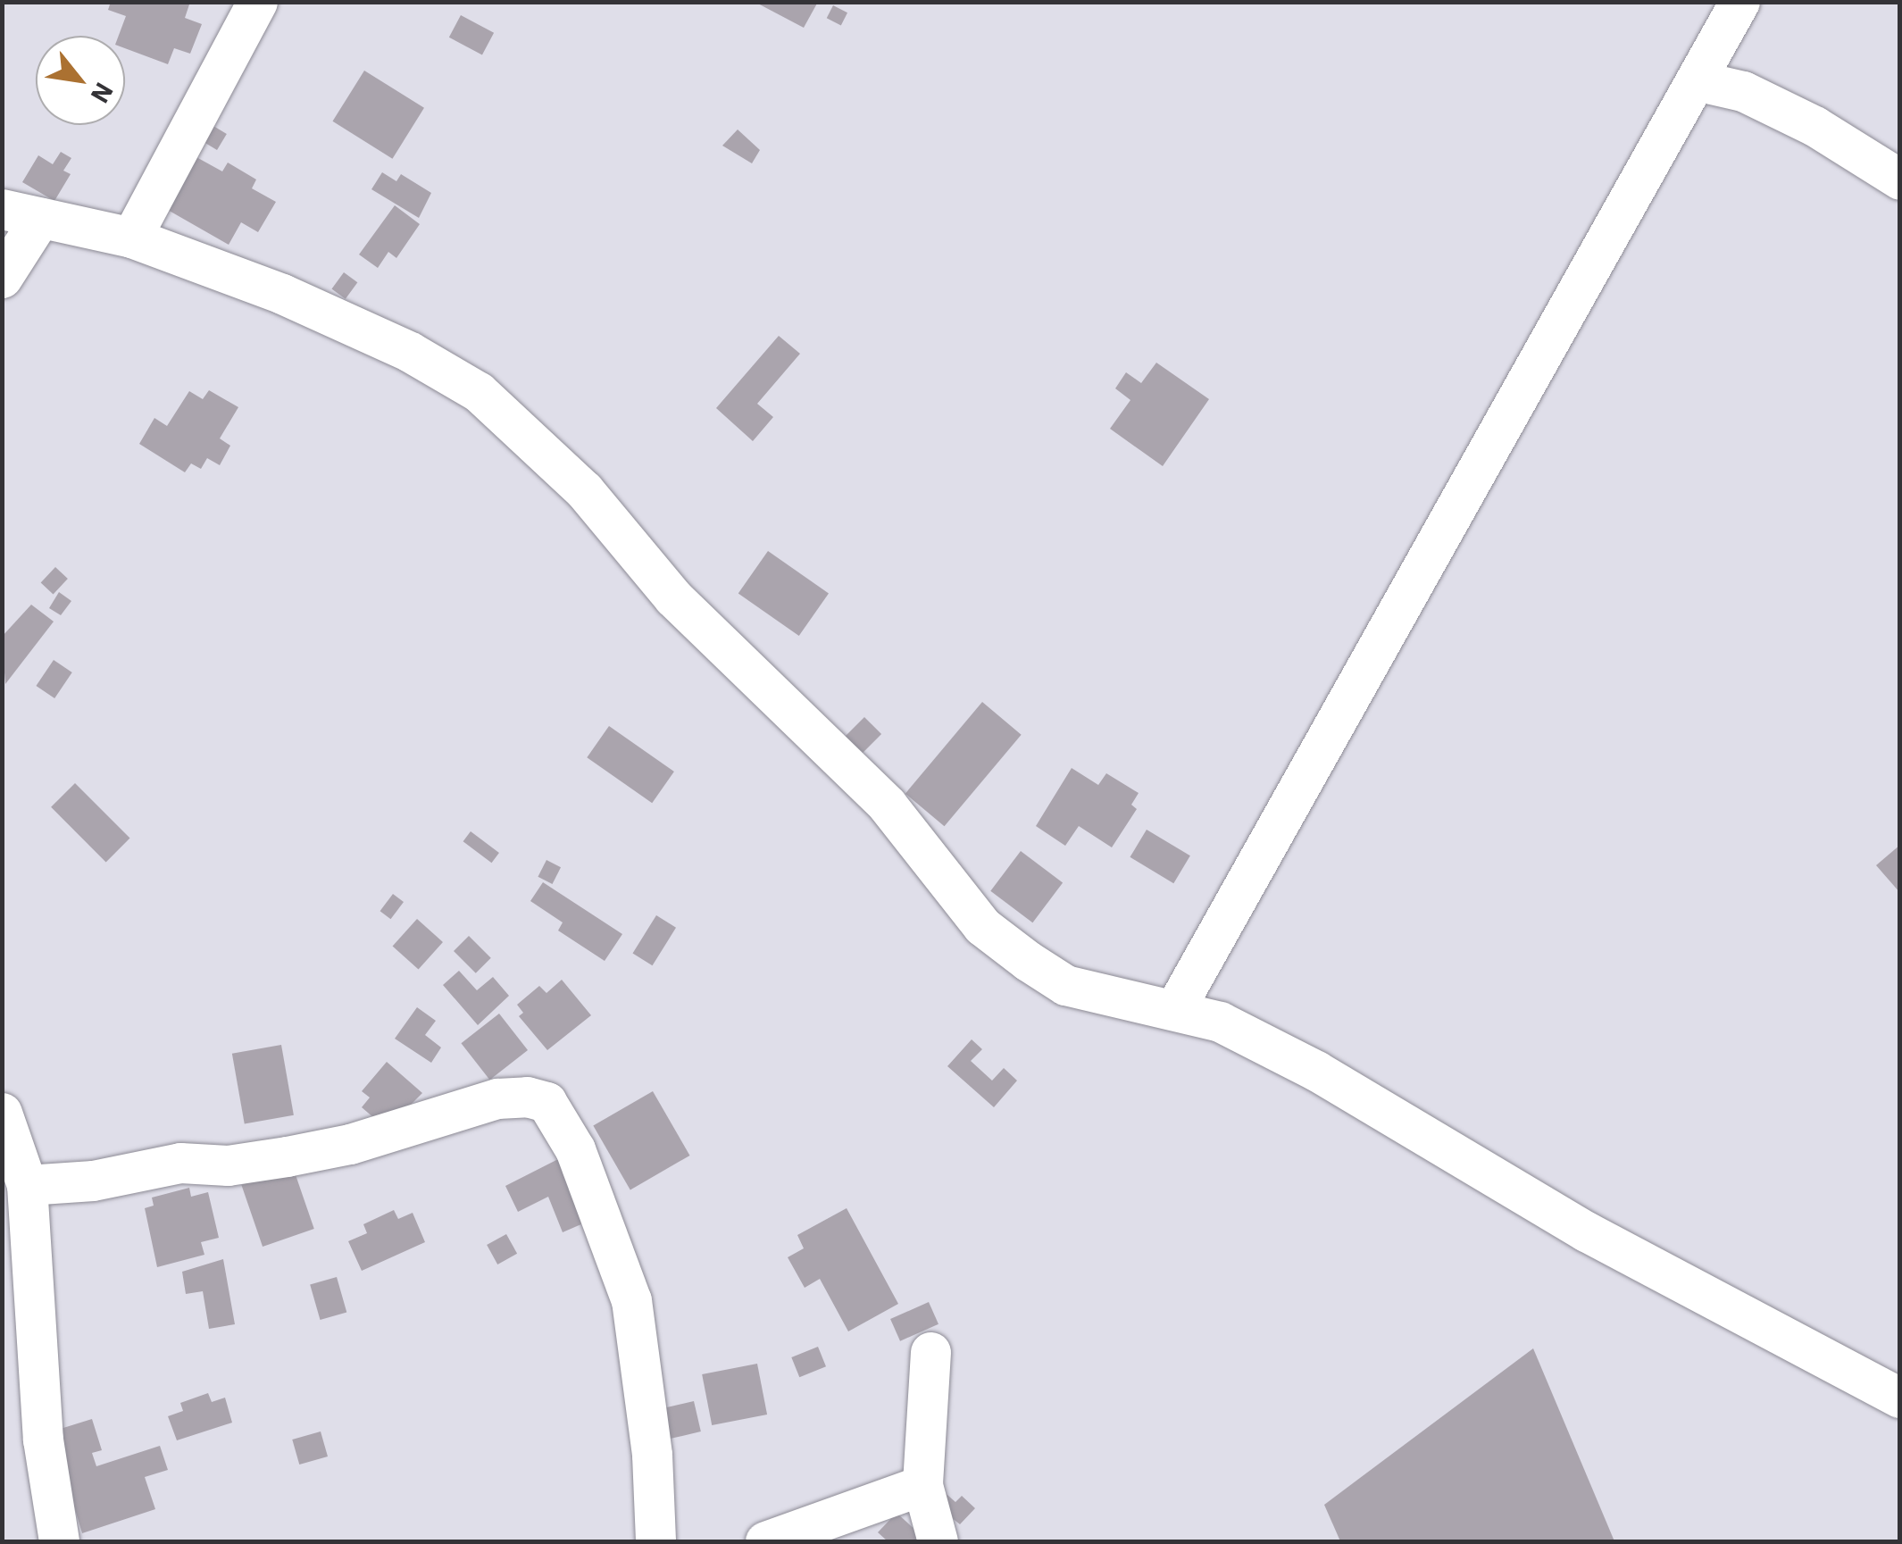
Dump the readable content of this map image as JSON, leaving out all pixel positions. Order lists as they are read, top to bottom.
{
  "north": "bottom right"
}
